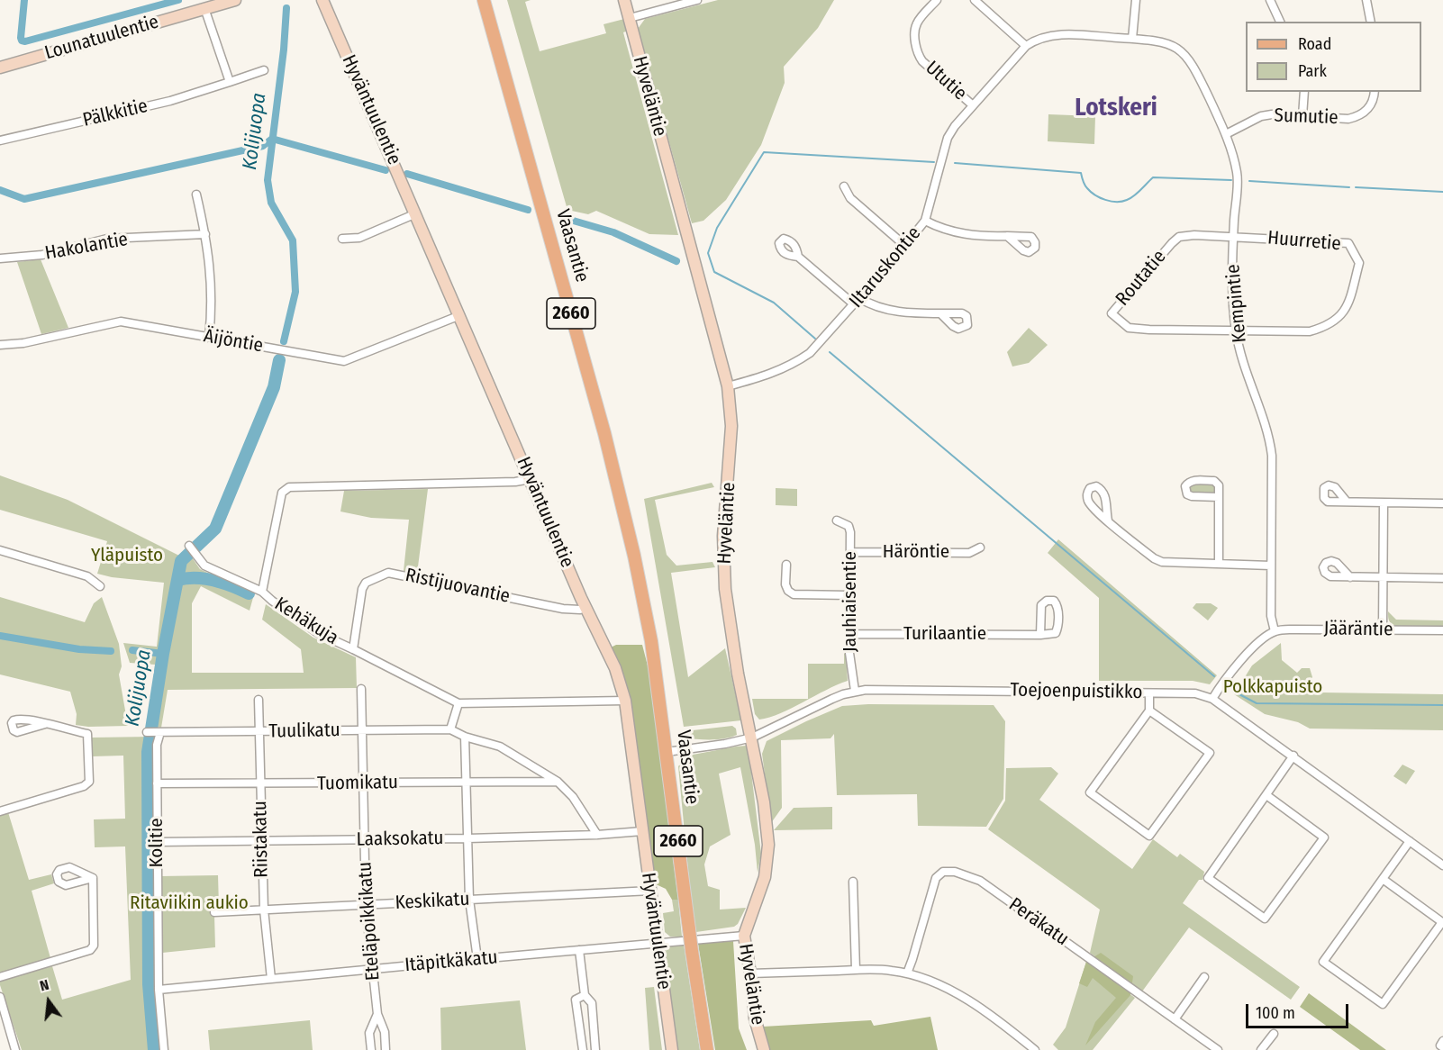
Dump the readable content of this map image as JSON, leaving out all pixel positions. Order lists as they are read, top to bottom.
{
  "streets": {
    "main road": ["Vaasantie", "2660"],
    "street": [
      "Lounatuulentie",
      "Ututie",
      "Hyveläntie",
      "Hyväntuulentie",
      "Pälkkitie",
      "Sumutie",
      "Huurretie",
      "Hakolantie",
      "Iltaruskontie",
      "Routatie",
      "Kempintie",
      "Äijöntie",
      "Häröntie",
      "Ristijuovantie",
      "Jauhiaisentie",
      "Kehäkuja",
      "Jääräntie",
      "Turilaantie",
      "Toejoenpuistikko",
      "Tuulikatu",
      "Tuomikatu",
      "Riistakatu",
      "Laaksokatu",
      "Kolitie",
      "Keskikatu",
      "Eteläpoikkikatu",
      "Peräkatu",
      "Itäpitkäkatu"
    ]
  },
  "crossings": [
    ["Ututie", "Iltaruskontie"],
    ["Hyveläntie", "Iltaruskontie"],
    ["Hyveläntie", "Toejoenpuistikko"],
    ["Hyveläntie", "Itäpitkäkatu"],
    ["Hyväntuulentie", "Äijöntie"],
    ["Hyväntuulentie", "Ristijuovantie"],
    ["Hyväntuulentie", "Kehäkuja"],
    ["Hyväntuulentie", "Laaksokatu"],
    ["Hyväntuulentie", "Keskikatu"],
    ["Hyväntuulentie", "Itäpitkäkatu"],
    ["Sumutie", "Kempintie"],
    ["Huurretie", "Routatie"],
    ["Huurretie", "Kempintie"],
    ["Vaasantie", "Toejoenpuistikko"],
    ["Iltaruskontie", "Kempintie"],
    ["Routatie", "Kempintie"],
    ["Kempintie", "Jääräntie"],
    ["Häröntie", "Jauhiaisentie"],
    ["Ristijuovantie", "Kehäkuja"],
    ["Jauhiaisentie", "Turilaantie"],
    ["Jauhiaisentie", "Toejoenpuistikko"],
    ["Tuulikatu", "Riistakatu"],
    ["Tuulikatu", "Kolitie"],
    ["Tuulikatu", "Eteläpoikkikatu"],
    ["Tuomikatu", "Riistakatu"],
    ["Tuomikatu", "Kolitie"],
    ["Tuomikatu", "Eteläpoikkikatu"],
    ["Riistakatu", "Laaksokatu"],
    ["Riistakatu", "Keskikatu"],
    ["Riistakatu", "Itäpitkäkatu"],
    ["Laaksokatu", "Kolitie"],
    ["Laaksokatu", "Eteläpoikkikatu"],
    ["Kolitie", "Itäpitkäkatu"],
    ["Keskikatu", "Eteläpoikkikatu"],
    ["Eteläpoikkikatu", "Itäpitkäkatu"]
  ],
  "districts": ["Lotskeri"],
  "water": ["Kolijuopa"],
  "parks": ["Yläpuisto", "Polkkapuisto", "Ritaviikin aukio"],
  "legend": ["Road", "Park"],
  "scale_bar": "100 m",
  "north": "top"
}
